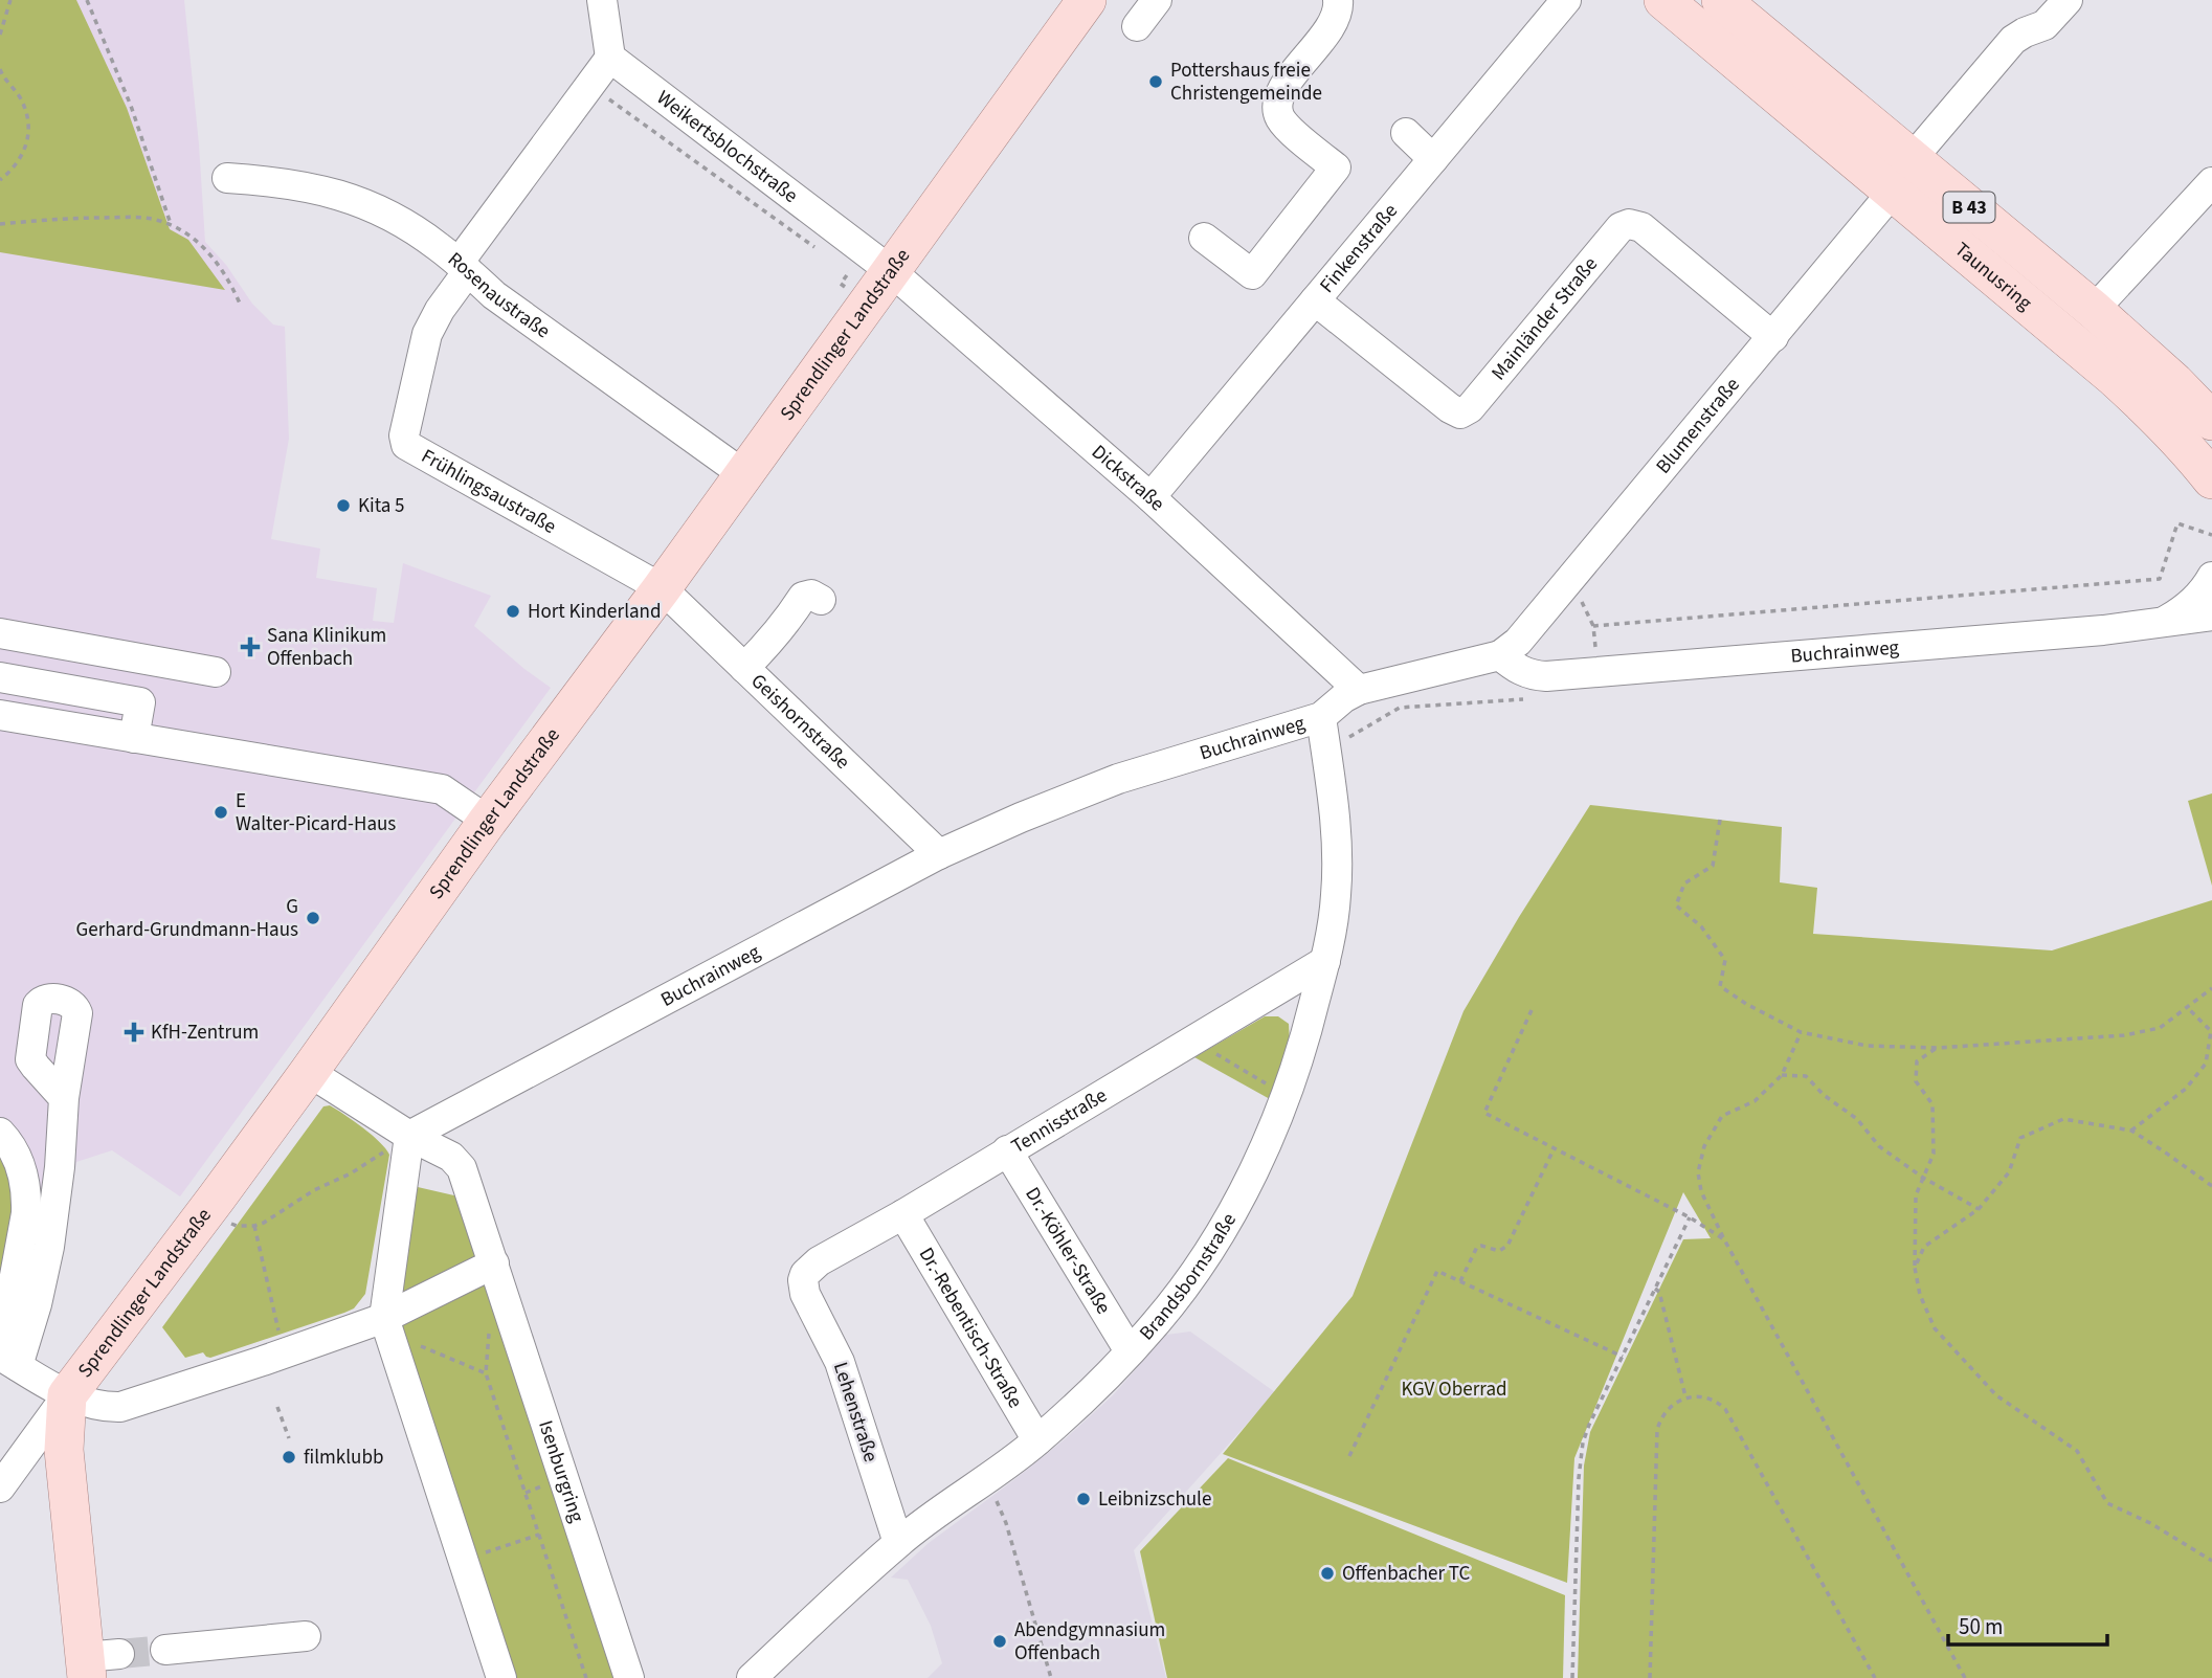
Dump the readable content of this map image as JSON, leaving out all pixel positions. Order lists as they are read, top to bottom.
{
  "streets": {
    "main road": ["B 43", "Taunusring", "Sprendlinger Landstraße"],
    "street": [
      "Weikertsblochstraße",
      "Finkenstraße",
      "Rosenaustraße",
      "Mainländer Straße",
      "Blumenstraße",
      "Dickstraße",
      "Frühlingsaustraße",
      "Buchrainweg",
      "Geishornstraße",
      "Tennisstraße",
      "Dr.-Köhler-Straße",
      "Brandsbornstraße",
      "Dr.-Rebentisch-Straße",
      "Lehenstraße",
      "Isenburgring"
    ]
  },
  "crossings": [
    ["Weikertsblochstraße", "Sprendlinger Landstraße"],
    ["Weikertsblochstraße", "Dickstraße"],
    ["Weikertsblochstraße", "Frühlingsaustraße"],
    ["Finkenstraße", "Mainländer Straße"],
    ["Finkenstraße", "Dickstraße"],
    ["Taunusring", "Blumenstraße"],
    ["Rosenaustraße", "Sprendlinger Landstraße"],
    ["Rosenaustraße", "Frühlingsaustraße"],
    ["Mainländer Straße", "Blumenstraße"],
    ["Sprendlinger Landstraße", "Dickstraße"],
    ["Sprendlinger Landstraße", "Frühlingsaustraße"],
    ["Sprendlinger Landstraße", "Geishornstraße"],
    ["Sprendlinger Landstraße", "Isenburgring"],
    ["Blumenstraße", "Buchrainweg"],
    ["Dickstraße", "Buchrainweg"],
    ["Frühlingsaustraße", "Geishornstraße"],
    ["Buchrainweg", "Geishornstraße"],
    ["Buchrainweg", "Brandsbornstraße"],
    ["Buchrainweg", "Isenburgring"],
    ["Tennisstraße", "Dr.-Köhler-Straße"],
    ["Tennisstraße", "Brandsbornstraße"],
    ["Tennisstraße", "Dr.-Rebentisch-Straße"],
    ["Tennisstraße", "Lehenstraße"],
    ["Dr.-Köhler-Straße", "Brandsbornstraße"],
    ["Brandsbornstraße", "Dr.-Rebentisch-Straße"],
    ["Brandsbornstraße", "Lehenstraße"]
  ],
  "parks": ["KGV Oberrad"],
  "places": {
    "other": [
      "Pottershaus freie Christengemeinde",
      "Kita 5",
      "Hort Kinderland",
      "E Walter-Picard-Haus",
      "G Gerhard-Grundmann-Haus",
      "filmklubb",
      "Leibnizschule",
      "Offenbacher TC",
      "Abendgymnasium Offenbach"
    ],
    "health": ["Sana Klinikum Offenbach", "KfH-Zentrum"]
  },
  "scale_bar": "50 m"
}
